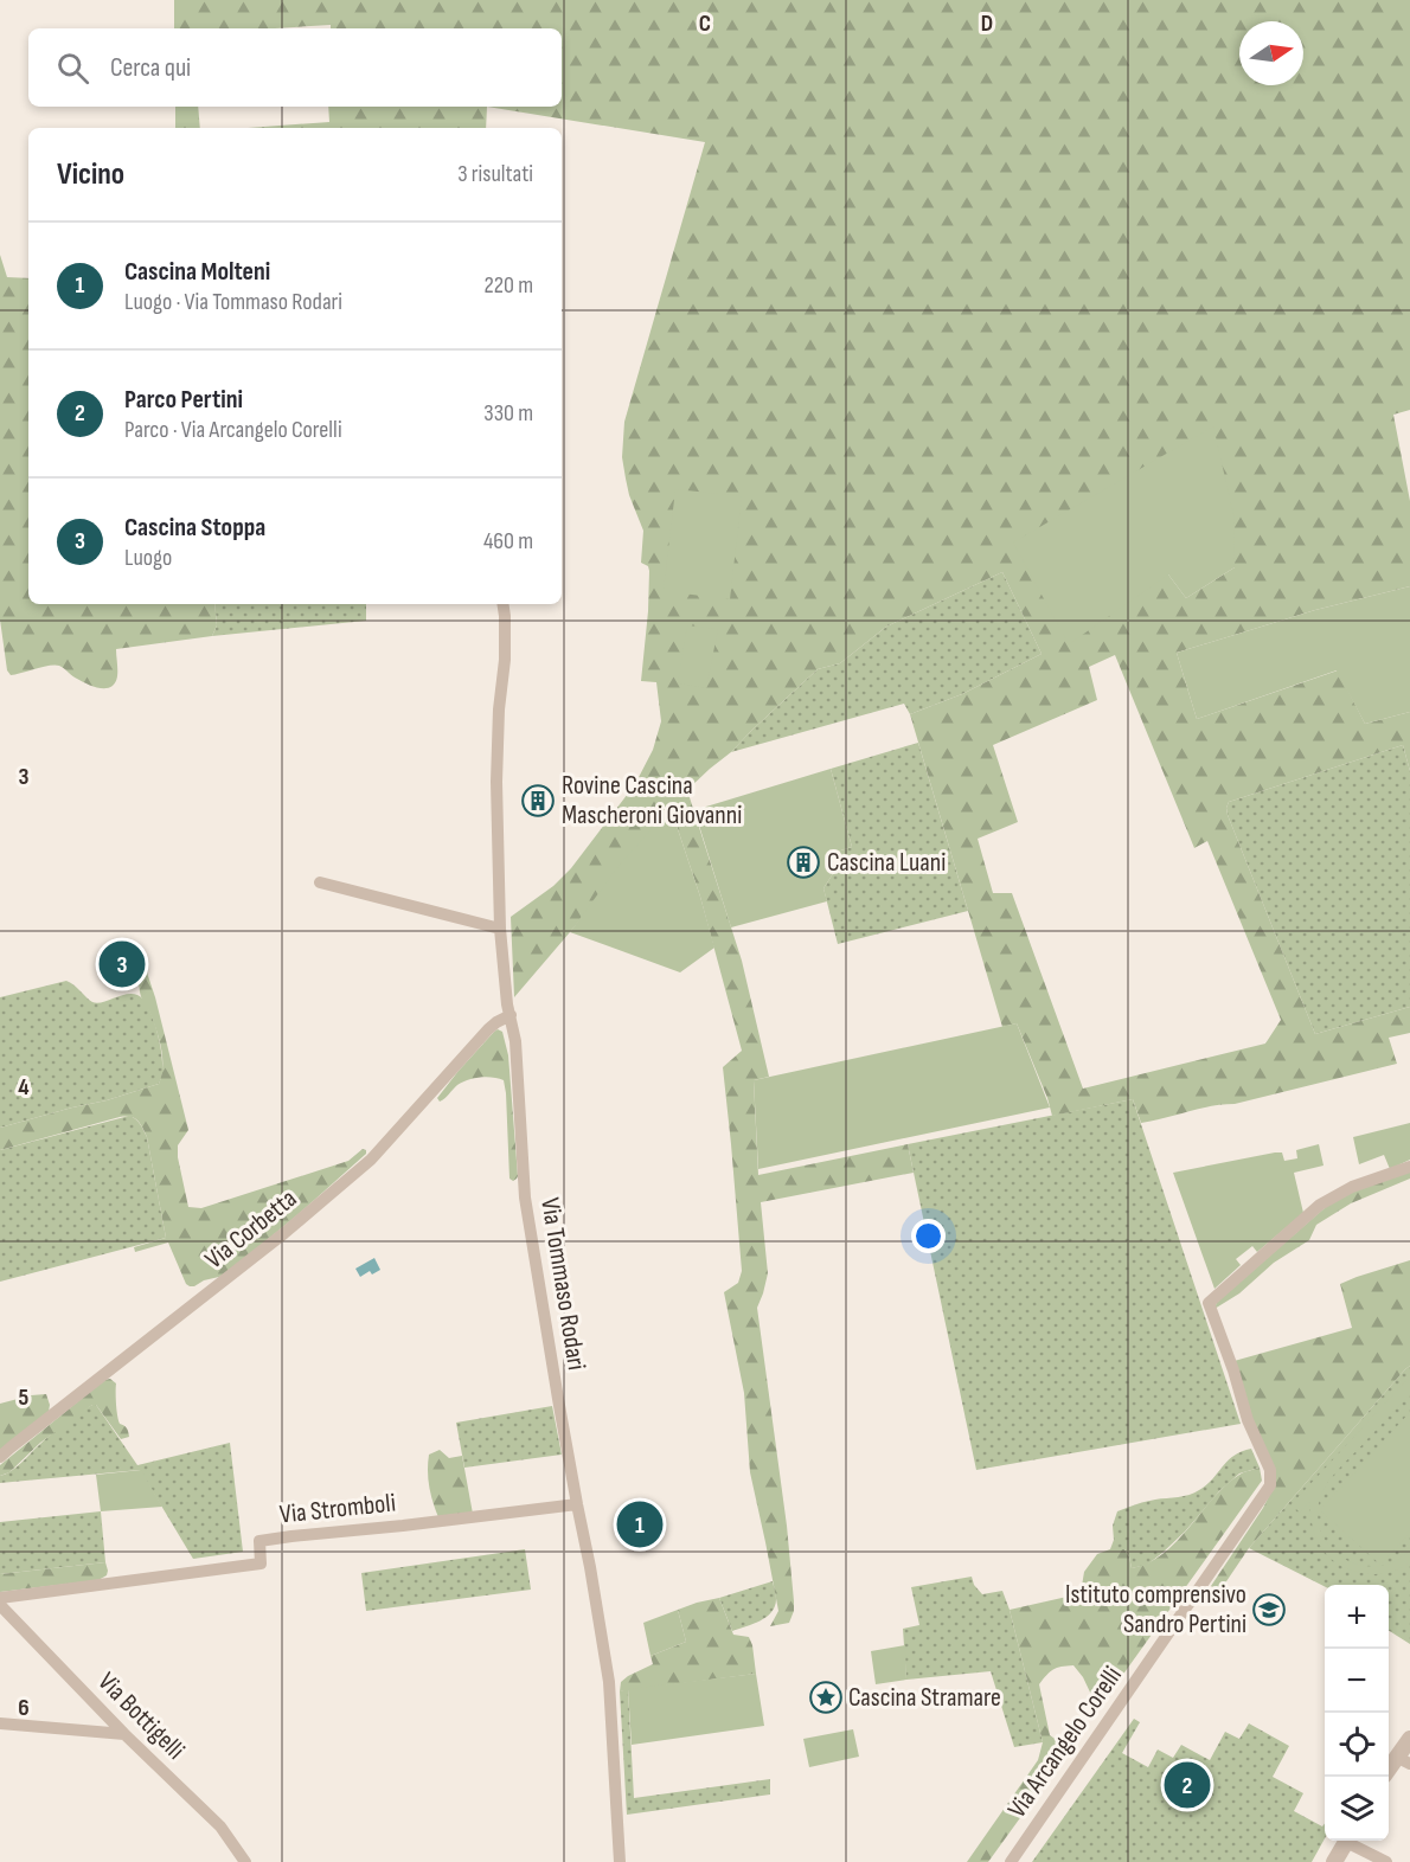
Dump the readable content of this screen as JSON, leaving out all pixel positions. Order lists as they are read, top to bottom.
{
  "streets": {
    "street": [
      "Via Corbetta",
      "Via Tommaso Rodari",
      "Via Stromboli",
      "Via Bottigelli",
      "Via Arcangelo Corelli"
    ]
  },
  "crossings": [
    ["Via Corbetta", "Via Tommaso Rodari"],
    ["Via Tommaso Rodari", "Via Stromboli"]
  ],
  "places": {
    "building": ["Rovine Cascina Mascheroni Giovanni", "Cascina Luani"],
    "school or university": ["Istituto comprensivo Sandro Pertini"],
    "place": ["Cascina Stramare"]
  },
  "north": "right",
  "page": {
    "search": "Cerca qui",
    "heading": ["Vicino", "3 risultati"],
    "list": [
      {
        "mark": "1",
        "name": "Cascina Molteni",
        "note": "Luogo · Via Tommaso Rodari",
        "value": "220 m"
      },
      {
        "mark": "2",
        "name": "Parco Pertini",
        "note": "Parco · Via Arcangelo Corelli",
        "value": "330 m"
      },
      {
        "mark": "3",
        "name": "Cascina Stoppa",
        "note": "Luogo",
        "value": "460 m"
      }
    ],
    "pins": ["3", "1", "2"],
    "map_buttons": ["+", "−"]
  },
  "grid": {
    "columns": ["C", "D"],
    "rows": [
      "3",
      "4",
      "5",
      "6"
    ]
  }
}
